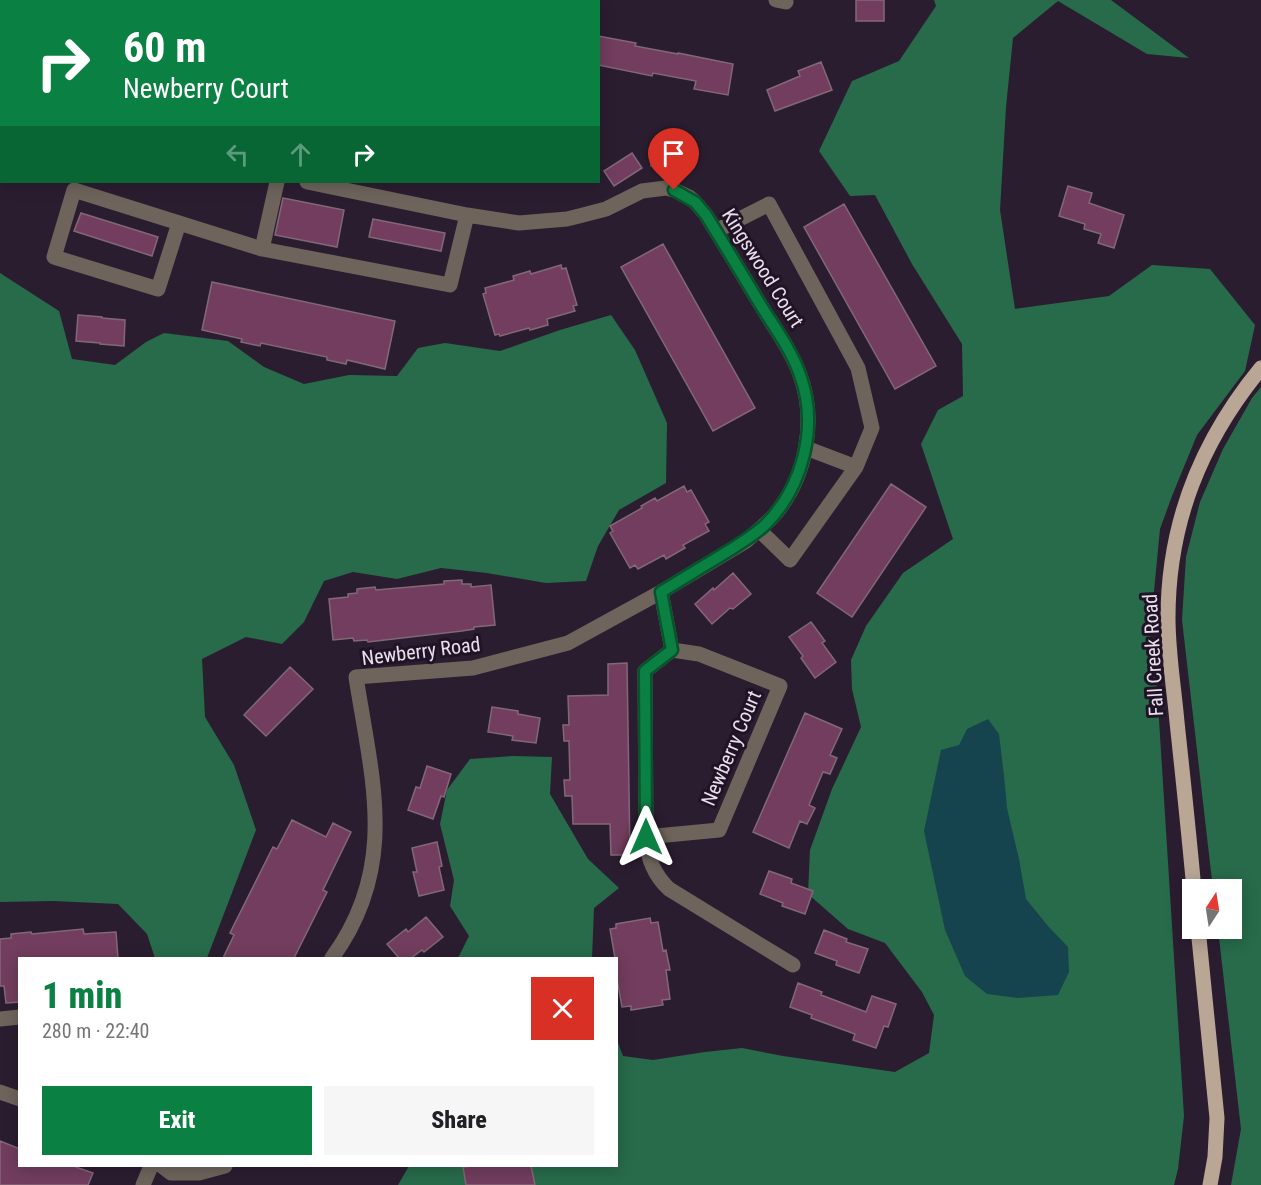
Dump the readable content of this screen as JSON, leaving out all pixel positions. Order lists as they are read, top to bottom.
{
  "streets": {
    "main road": ["Fall Creek Road"],
    "street": ["Kingswood Court", "Newberry Road", "Newberry Court"]
  },
  "crossings": [
    ["Kingswood Court", "Newberry Road"]
  ],
  "north": "top",
  "page": {
    "turn": ["60 m", "Newberry Court"],
    "heading": ["1 min", "280 m · 22:40"],
    "buttons": ["Exit", "Share"]
  }
}
